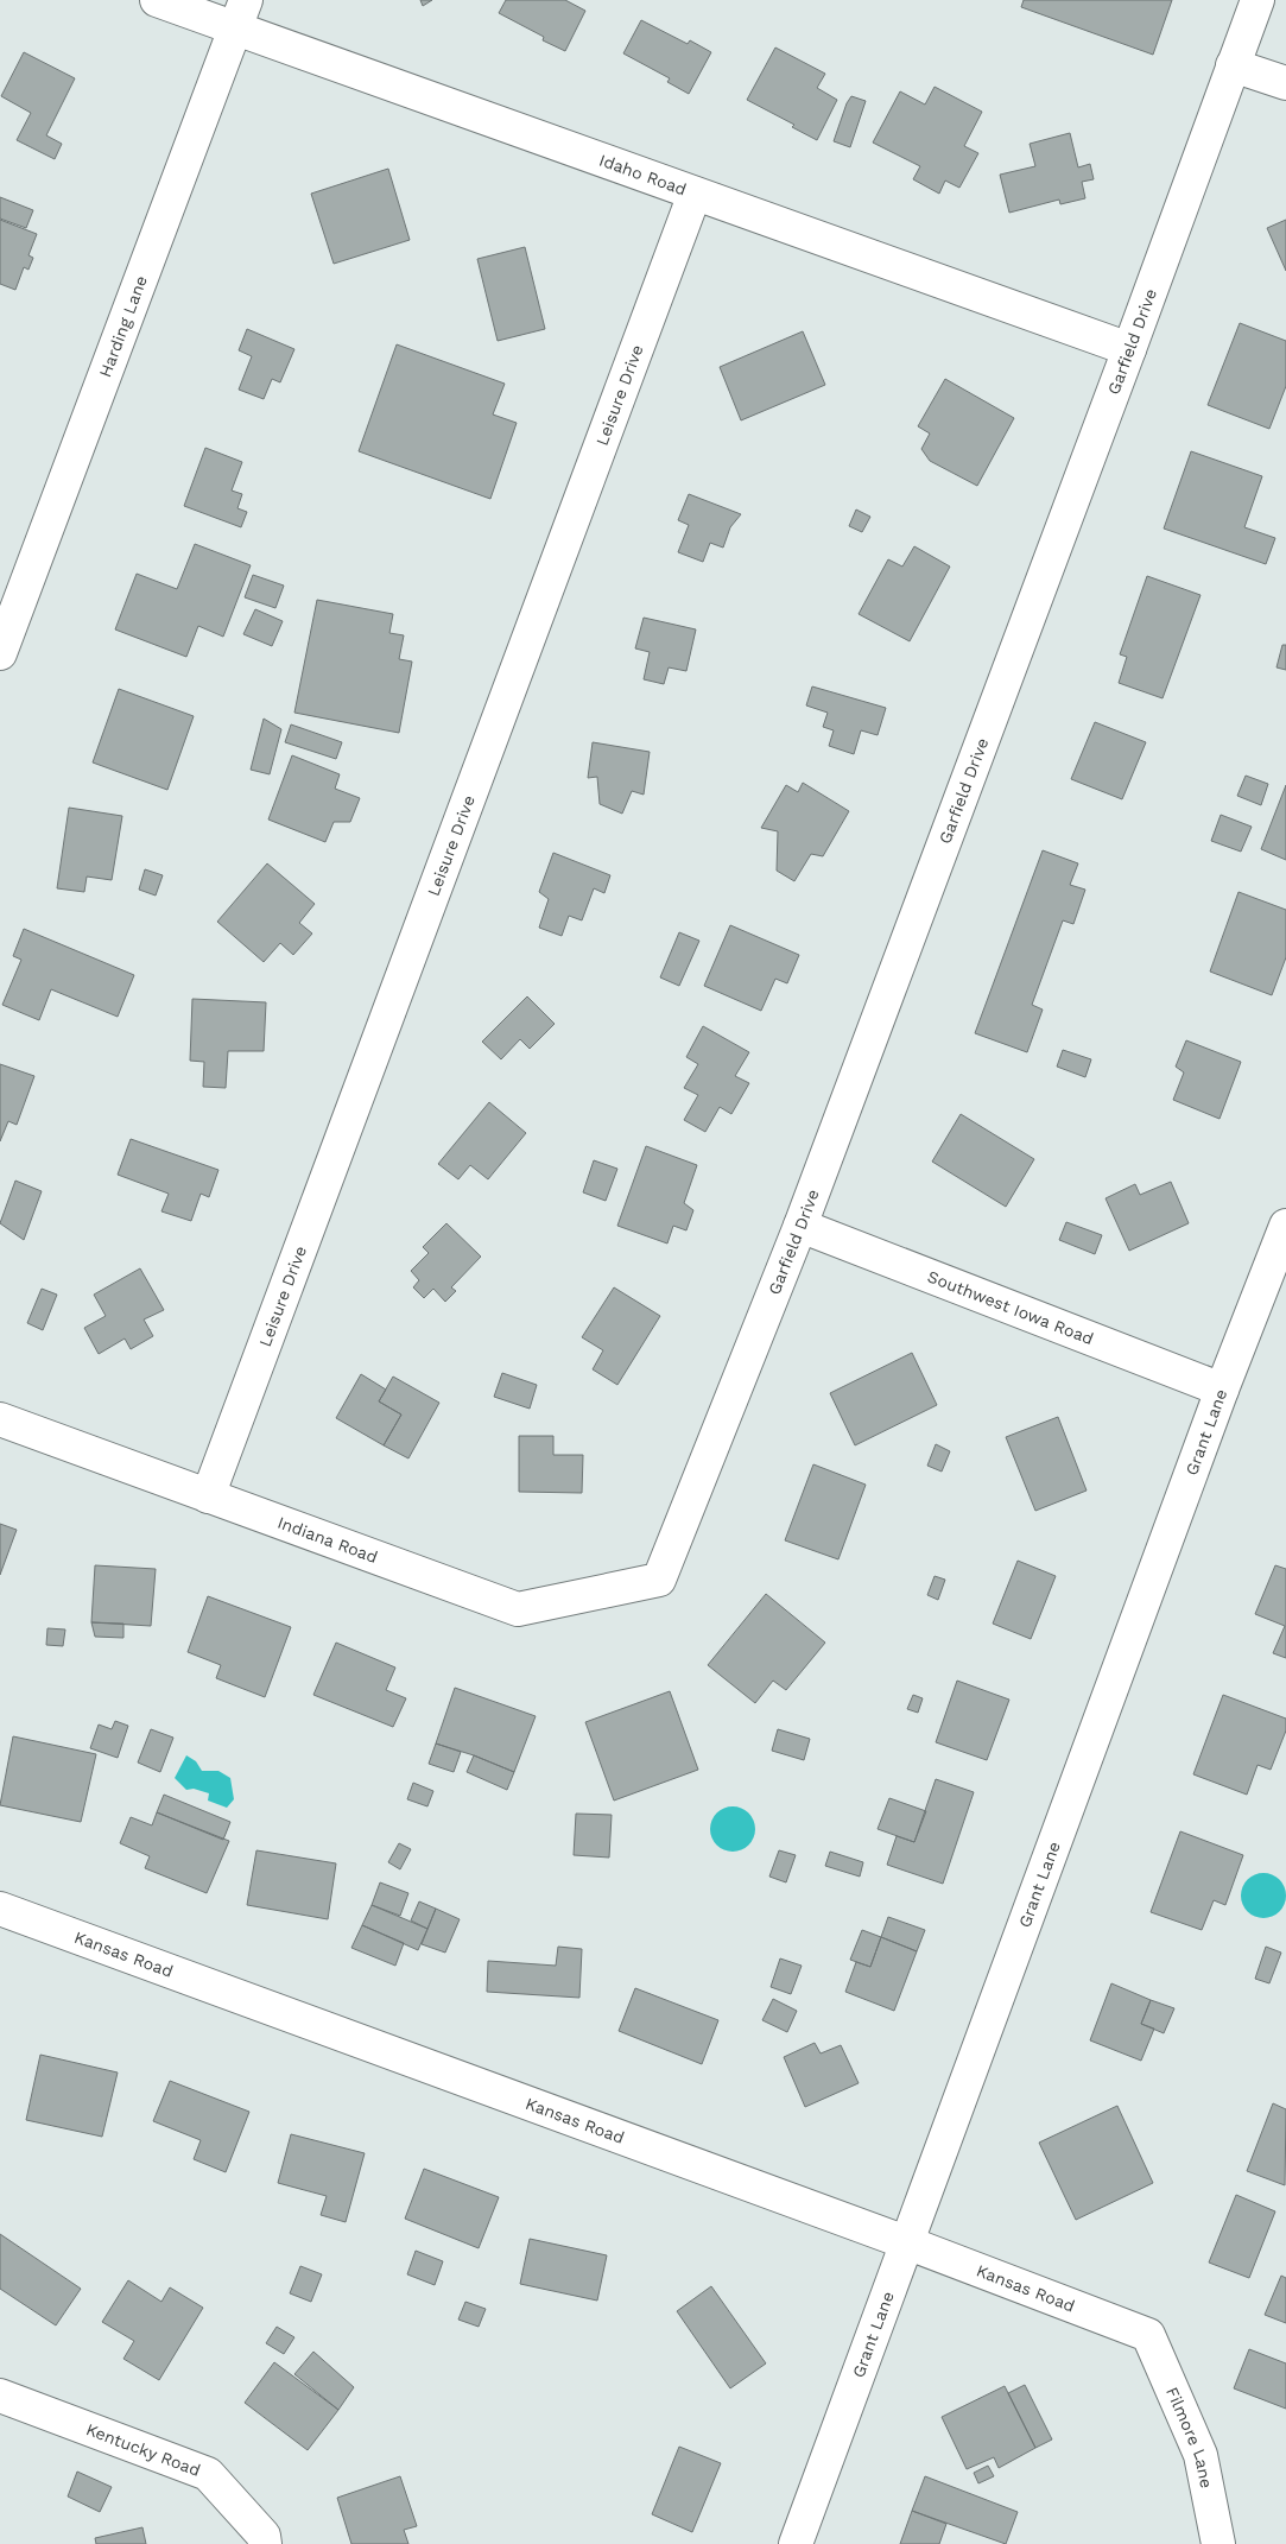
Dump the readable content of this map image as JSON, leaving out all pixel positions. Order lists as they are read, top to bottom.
{
  "streets": {
    "street": [
      "Idaho Road",
      "Harding Lane",
      "Garfield Drive",
      "Leisure Drive",
      "Southwest Iowa Road",
      "Grant Lane",
      "Indiana Road",
      "Kansas Road",
      "Filmore Lane",
      "Kentucky Road"
    ]
  },
  "crossings": [
    ["Idaho Road", "Harding Lane"],
    ["Idaho Road", "Garfield Drive"],
    ["Idaho Road", "Leisure Drive"],
    ["Garfield Drive", "Southwest Iowa Road"],
    ["Garfield Drive", "Indiana Road"],
    ["Leisure Drive", "Indiana Road"],
    ["Southwest Iowa Road", "Grant Lane"],
    ["Grant Lane", "Kansas Road"],
    ["Kansas Road", "Filmore Lane"]
  ]
}
